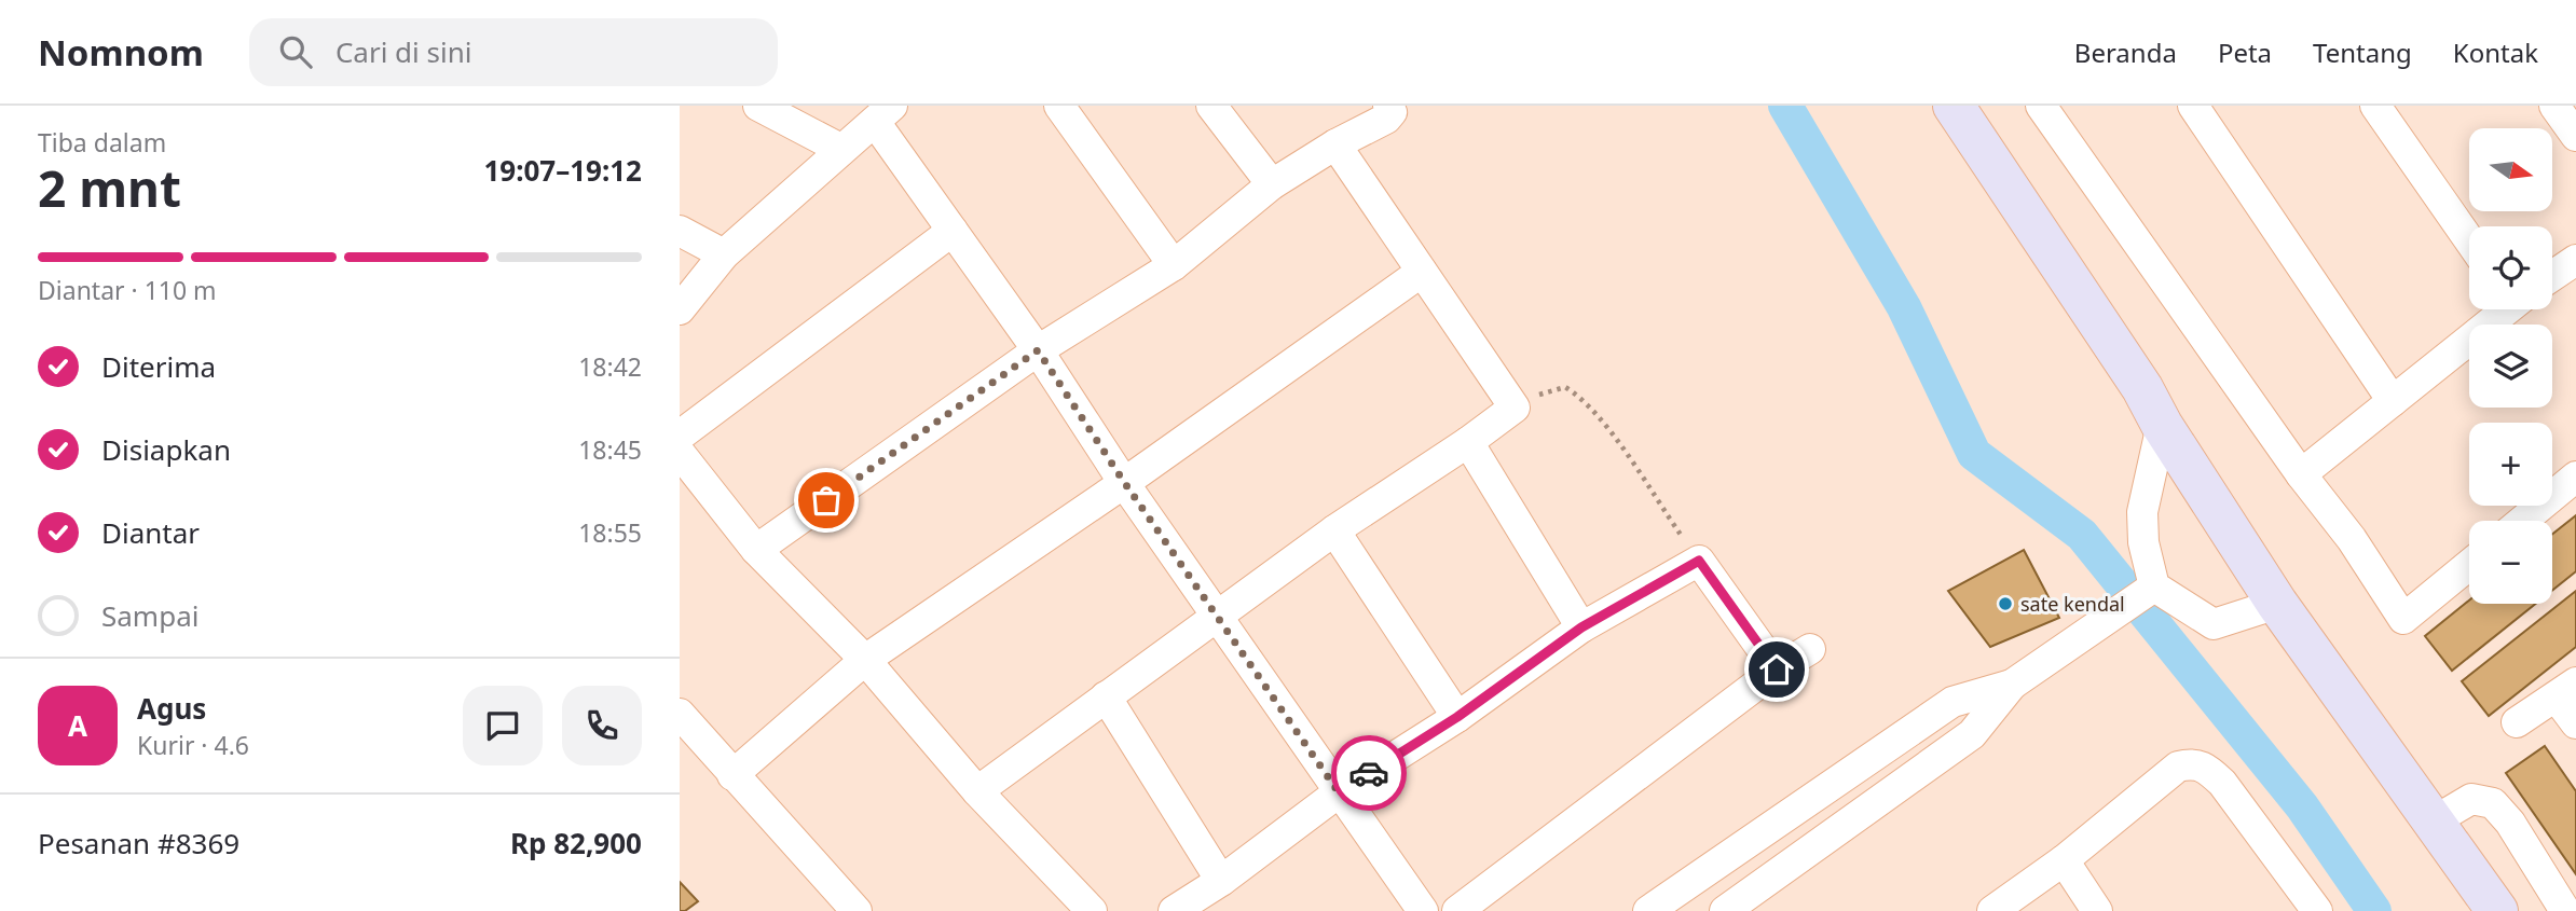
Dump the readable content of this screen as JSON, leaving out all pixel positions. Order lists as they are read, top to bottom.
{
  "places": ["sate kendal"],
  "north": "right",
  "page": {
    "header": "Nomnom",
    "search": "Cari di sini",
    "nav": [
      "Beranda",
      "Peta",
      "Tentang",
      "Kontak"
    ],
    "heading": ["2 mnt", "Tiba dalam", "19:07–19:12"],
    "panel": [
      "Agus",
      "Kurir · 4.6",
      "Pesanan #8369",
      "Rp 82,900"
    ],
    "map_buttons": ["+", "−"],
    "bar": "Diantar · 110 m",
    "list": [
      ["Diterima", "18:42"],
      ["Disiapkan", "18:45"],
      ["Diantar", "18:55"],
      "Sampai"
    ],
    "round": "A"
  }
}
